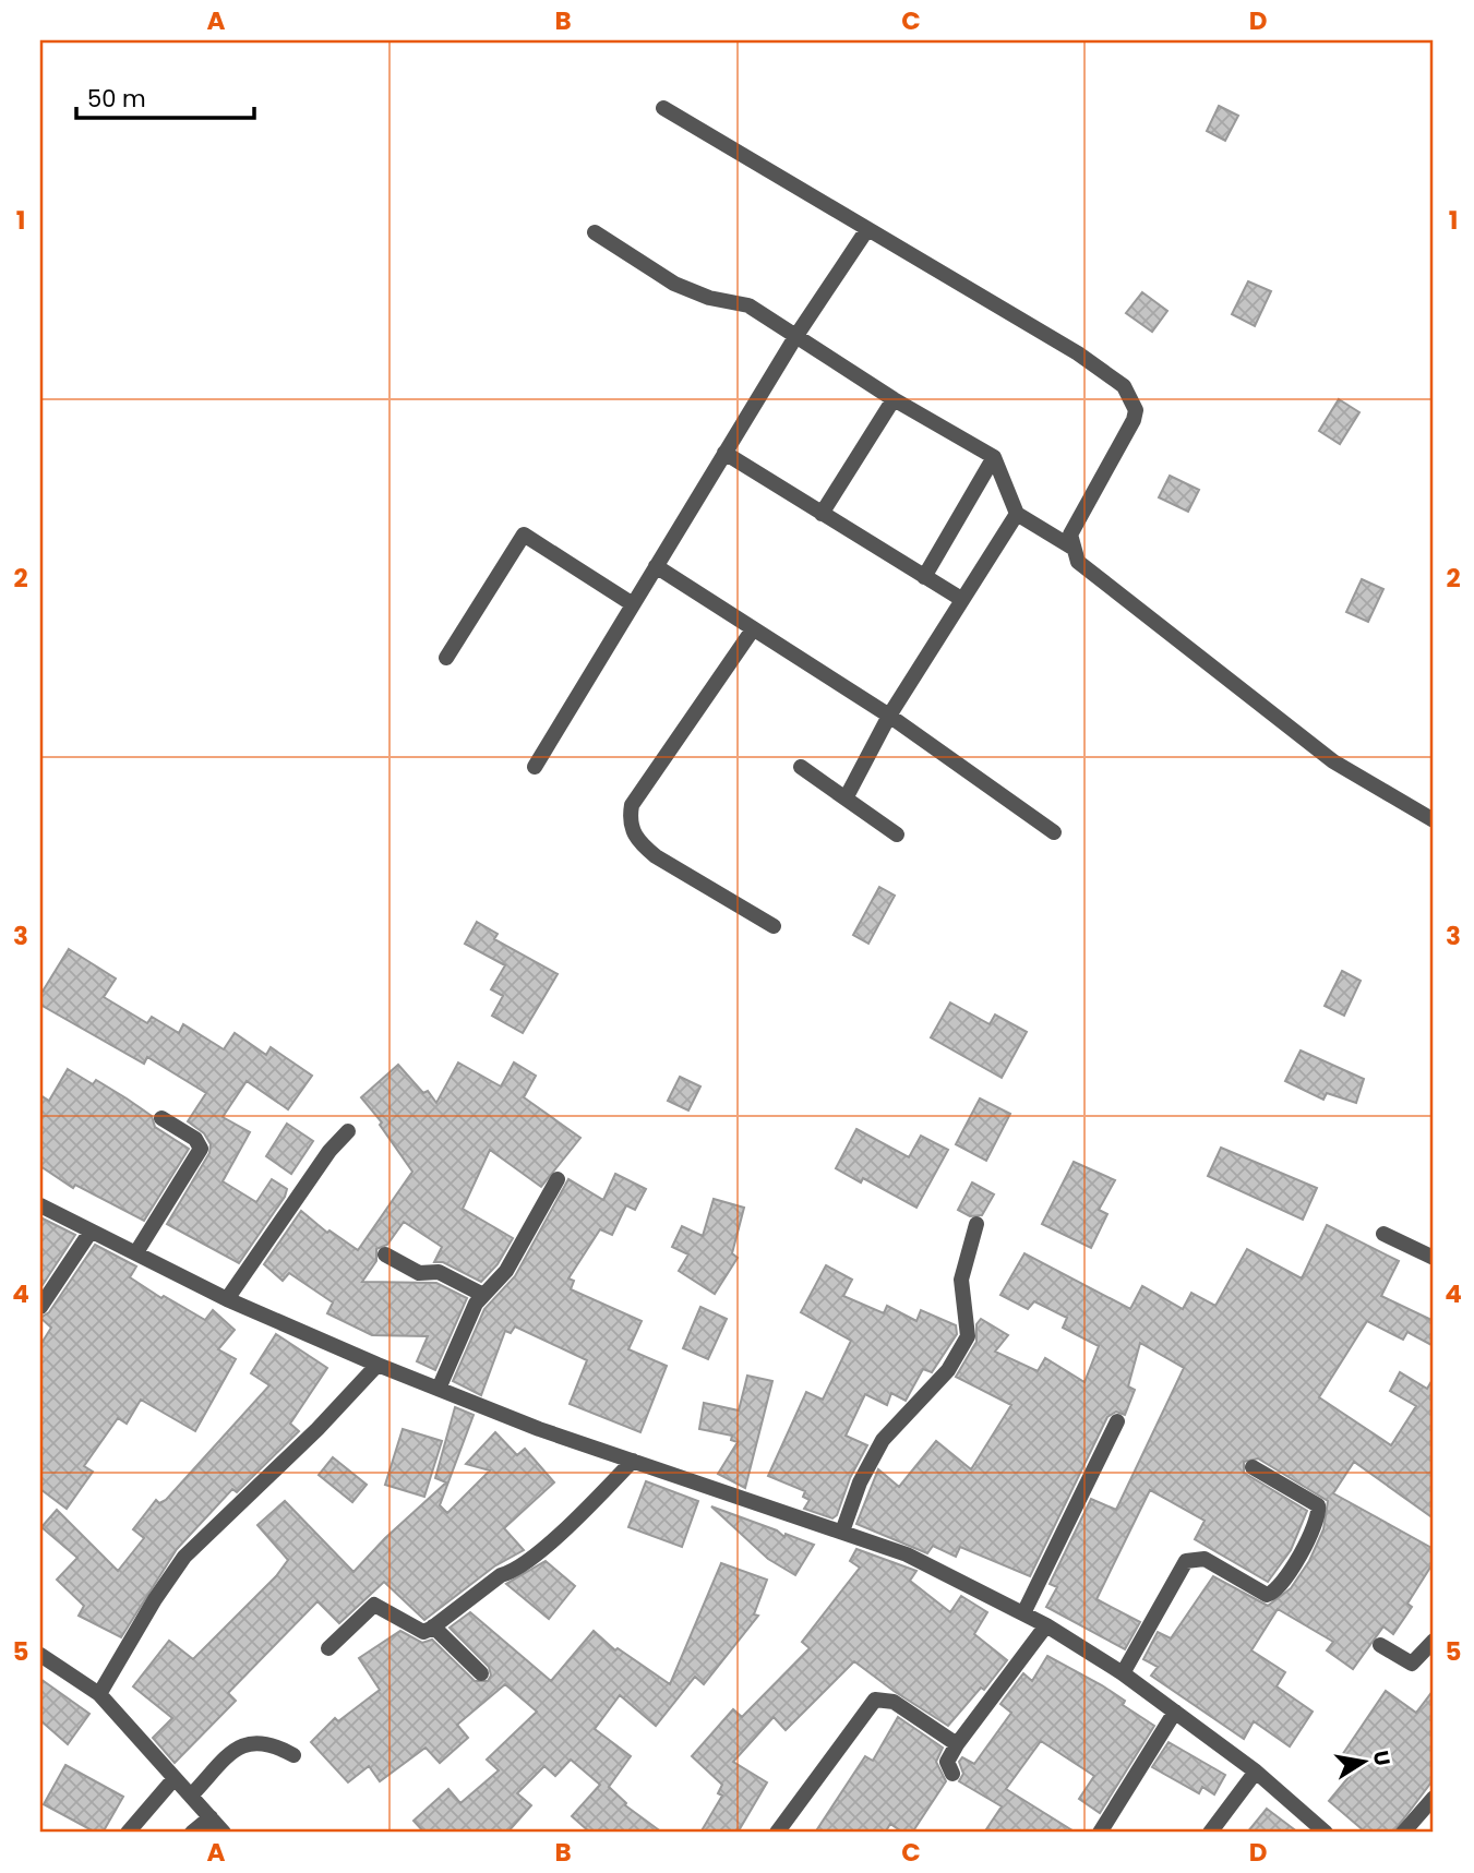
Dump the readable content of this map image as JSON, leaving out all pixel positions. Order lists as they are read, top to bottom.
{
  "scale_bar": "50 m",
  "north": "right",
  "grid": {
    "columns": [
      "A",
      "B",
      "C",
      "D"
    ],
    "rows": [
      "1",
      "2",
      "3",
      "4",
      "5"
    ]
  }
}
